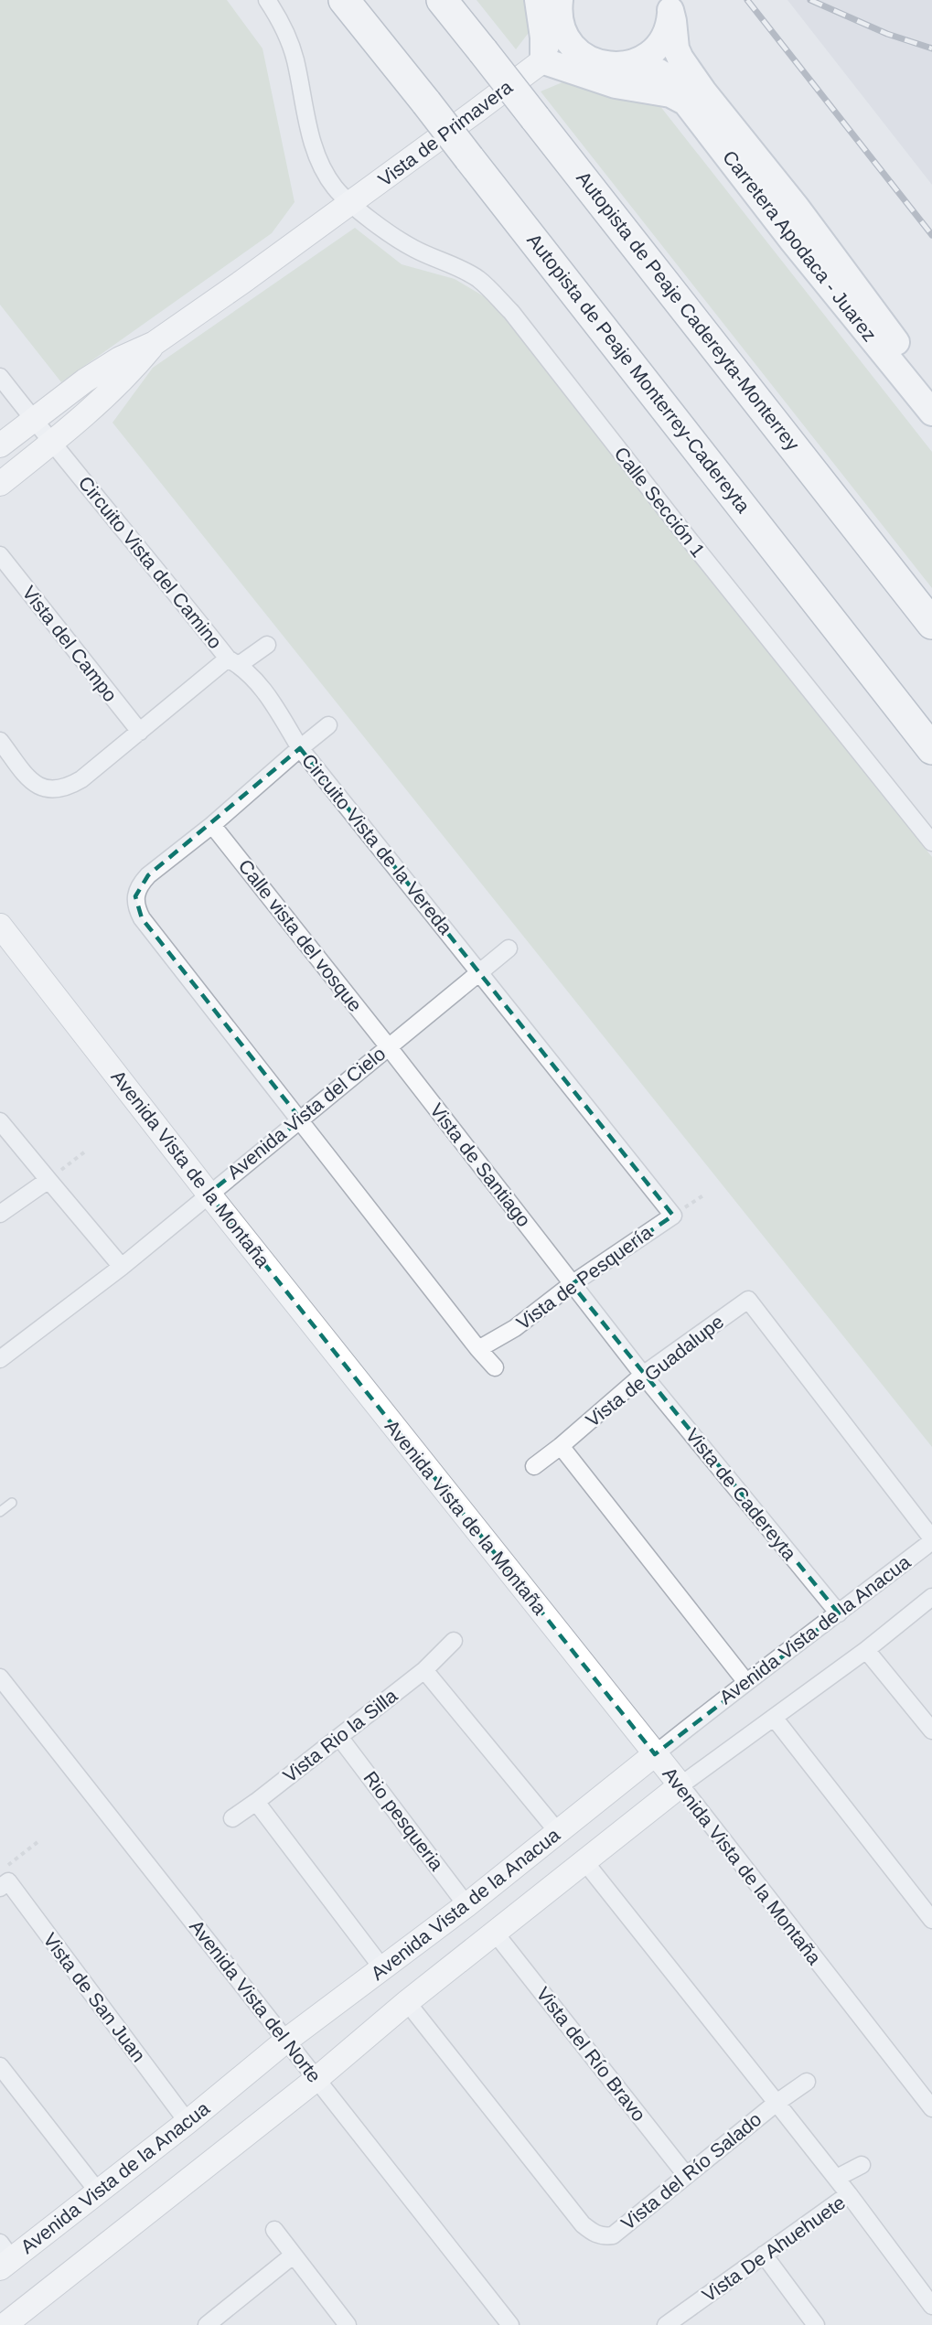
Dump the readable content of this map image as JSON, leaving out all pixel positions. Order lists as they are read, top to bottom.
{
  "streets": {
    "highway": ["Autopista de Peaje Cadereyta-Monterrey", "Autopista de Peaje Monterrey-Cadereyta"],
    "main road": ["Carretera Apodaca - Juarez"],
    "street": [
      "Vista de Primavera",
      "Calle Sección 1",
      "Circuito Vista del Camino",
      "Vista del Campo",
      "Circuito Vista de la Vereda",
      "Calle vista del vosque",
      "Avenida Vista del Cielo",
      "Vista de Santiago",
      "Avenida Vista de la Montaña",
      "Vista de Pesquería",
      "Vista de Guadalupe",
      "Vista de Cadereyta",
      "Avenida Vista de la Anacua",
      "Vista Rio la Silla",
      "Rio pesqueria",
      "Vista de San Juan",
      "Avenida Vista del Norte",
      "Vista del Río Bravo",
      "Vista del Río Salado",
      "Vista De Ahuehuete"
    ]
  },
  "crossings": [
    ["Vista de Primavera", "Calle Sección 1"],
    ["Circuito Vista del Camino", "Vista del Campo"],
    ["Circuito Vista de la Vereda", "Calle vista del vosque"],
    ["Circuito Vista de la Vereda", "Avenida Vista del Cielo"],
    ["Circuito Vista de la Vereda", "Vista de Pesquería"],
    ["Calle vista del vosque", "Avenida Vista del Cielo"],
    ["Calle vista del vosque", "Vista de Santiago"],
    ["Avenida Vista del Cielo", "Vista de Santiago"],
    ["Avenida Vista del Cielo", "Avenida Vista de la Montaña"],
    ["Avenida Vista del Cielo", "Vista de Pesquería"],
    ["Vista de Santiago", "Vista de Pesquería"],
    ["Vista de Santiago", "Vista de Guadalupe"],
    ["Vista de Santiago", "Vista de Cadereyta"],
    ["Avenida Vista de la Montaña", "Avenida Vista de la Anacua"],
    ["Vista de Guadalupe", "Vista de Cadereyta"],
    ["Vista de Guadalupe", "Avenida Vista de la Anacua"],
    ["Vista de Cadereyta", "Avenida Vista de la Anacua"],
    ["Avenida Vista de la Anacua", "Rio pesqueria"],
    ["Avenida Vista de la Anacua", "Vista de San Juan"],
    ["Avenida Vista de la Anacua", "Avenida Vista del Norte"],
    ["Avenida Vista de la Anacua", "Vista del Río Bravo"],
    ["Avenida Vista de la Anacua", "Vista del Río Salado"],
    ["Vista Rio la Silla", "Rio pesqueria"],
    ["Vista del Río Bravo", "Vista del Río Salado"]
  ]
}
